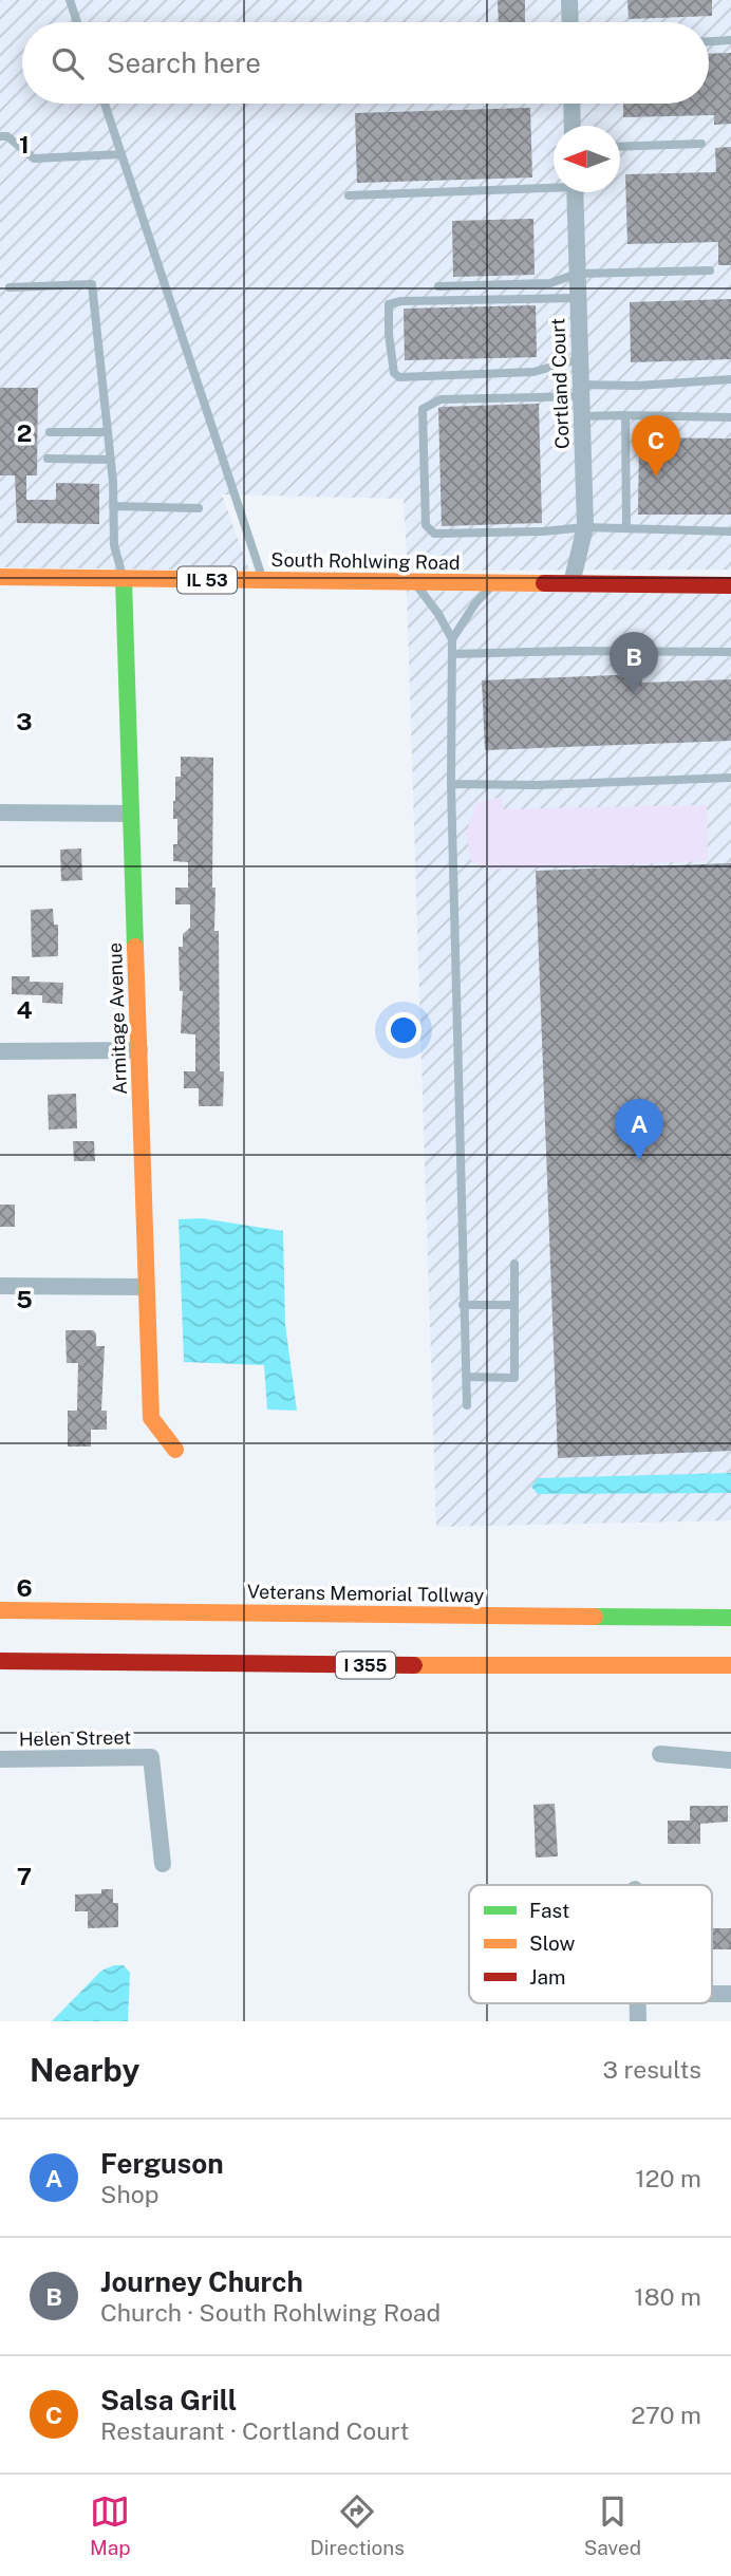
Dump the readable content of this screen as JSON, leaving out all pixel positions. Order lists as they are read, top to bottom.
{
  "streets": {
    "main road": [
      "South Rohlwing Road",
      "IL 53",
      "Armitage Avenue",
      "Veterans Memorial Tollway",
      "I 355"
    ],
    "street": ["Cortland Court", "Helen Street"]
  },
  "crossings": [
    ["Cortland Court", "South Rohlwing Road"],
    ["South Rohlwing Road", "Armitage Avenue"]
  ],
  "legend": ["Fast", "Slow", "Jam"],
  "north": "left",
  "page": {
    "search": "Search here",
    "pins": ["C", "B", "A"],
    "heading": ["Nearby", "3 results"],
    "list": [
      {
        "mark": "A",
        "name": "Ferguson",
        "note": "Shop",
        "value": "120 m"
      },
      {
        "mark": "B",
        "name": "Journey Church",
        "note": "Church · South Rohlwing Road",
        "value": "180 m"
      },
      {
        "mark": "C",
        "name": "Salsa Grill",
        "note": "Restaurant · Cortland Court",
        "value": "270 m"
      }
    ],
    "nav": ["Map", "Directions", "Saved"]
  },
  "grid": {
    "rows": [
      "1",
      "2",
      "3",
      "4",
      "5",
      "6",
      "7"
    ]
  }
}
